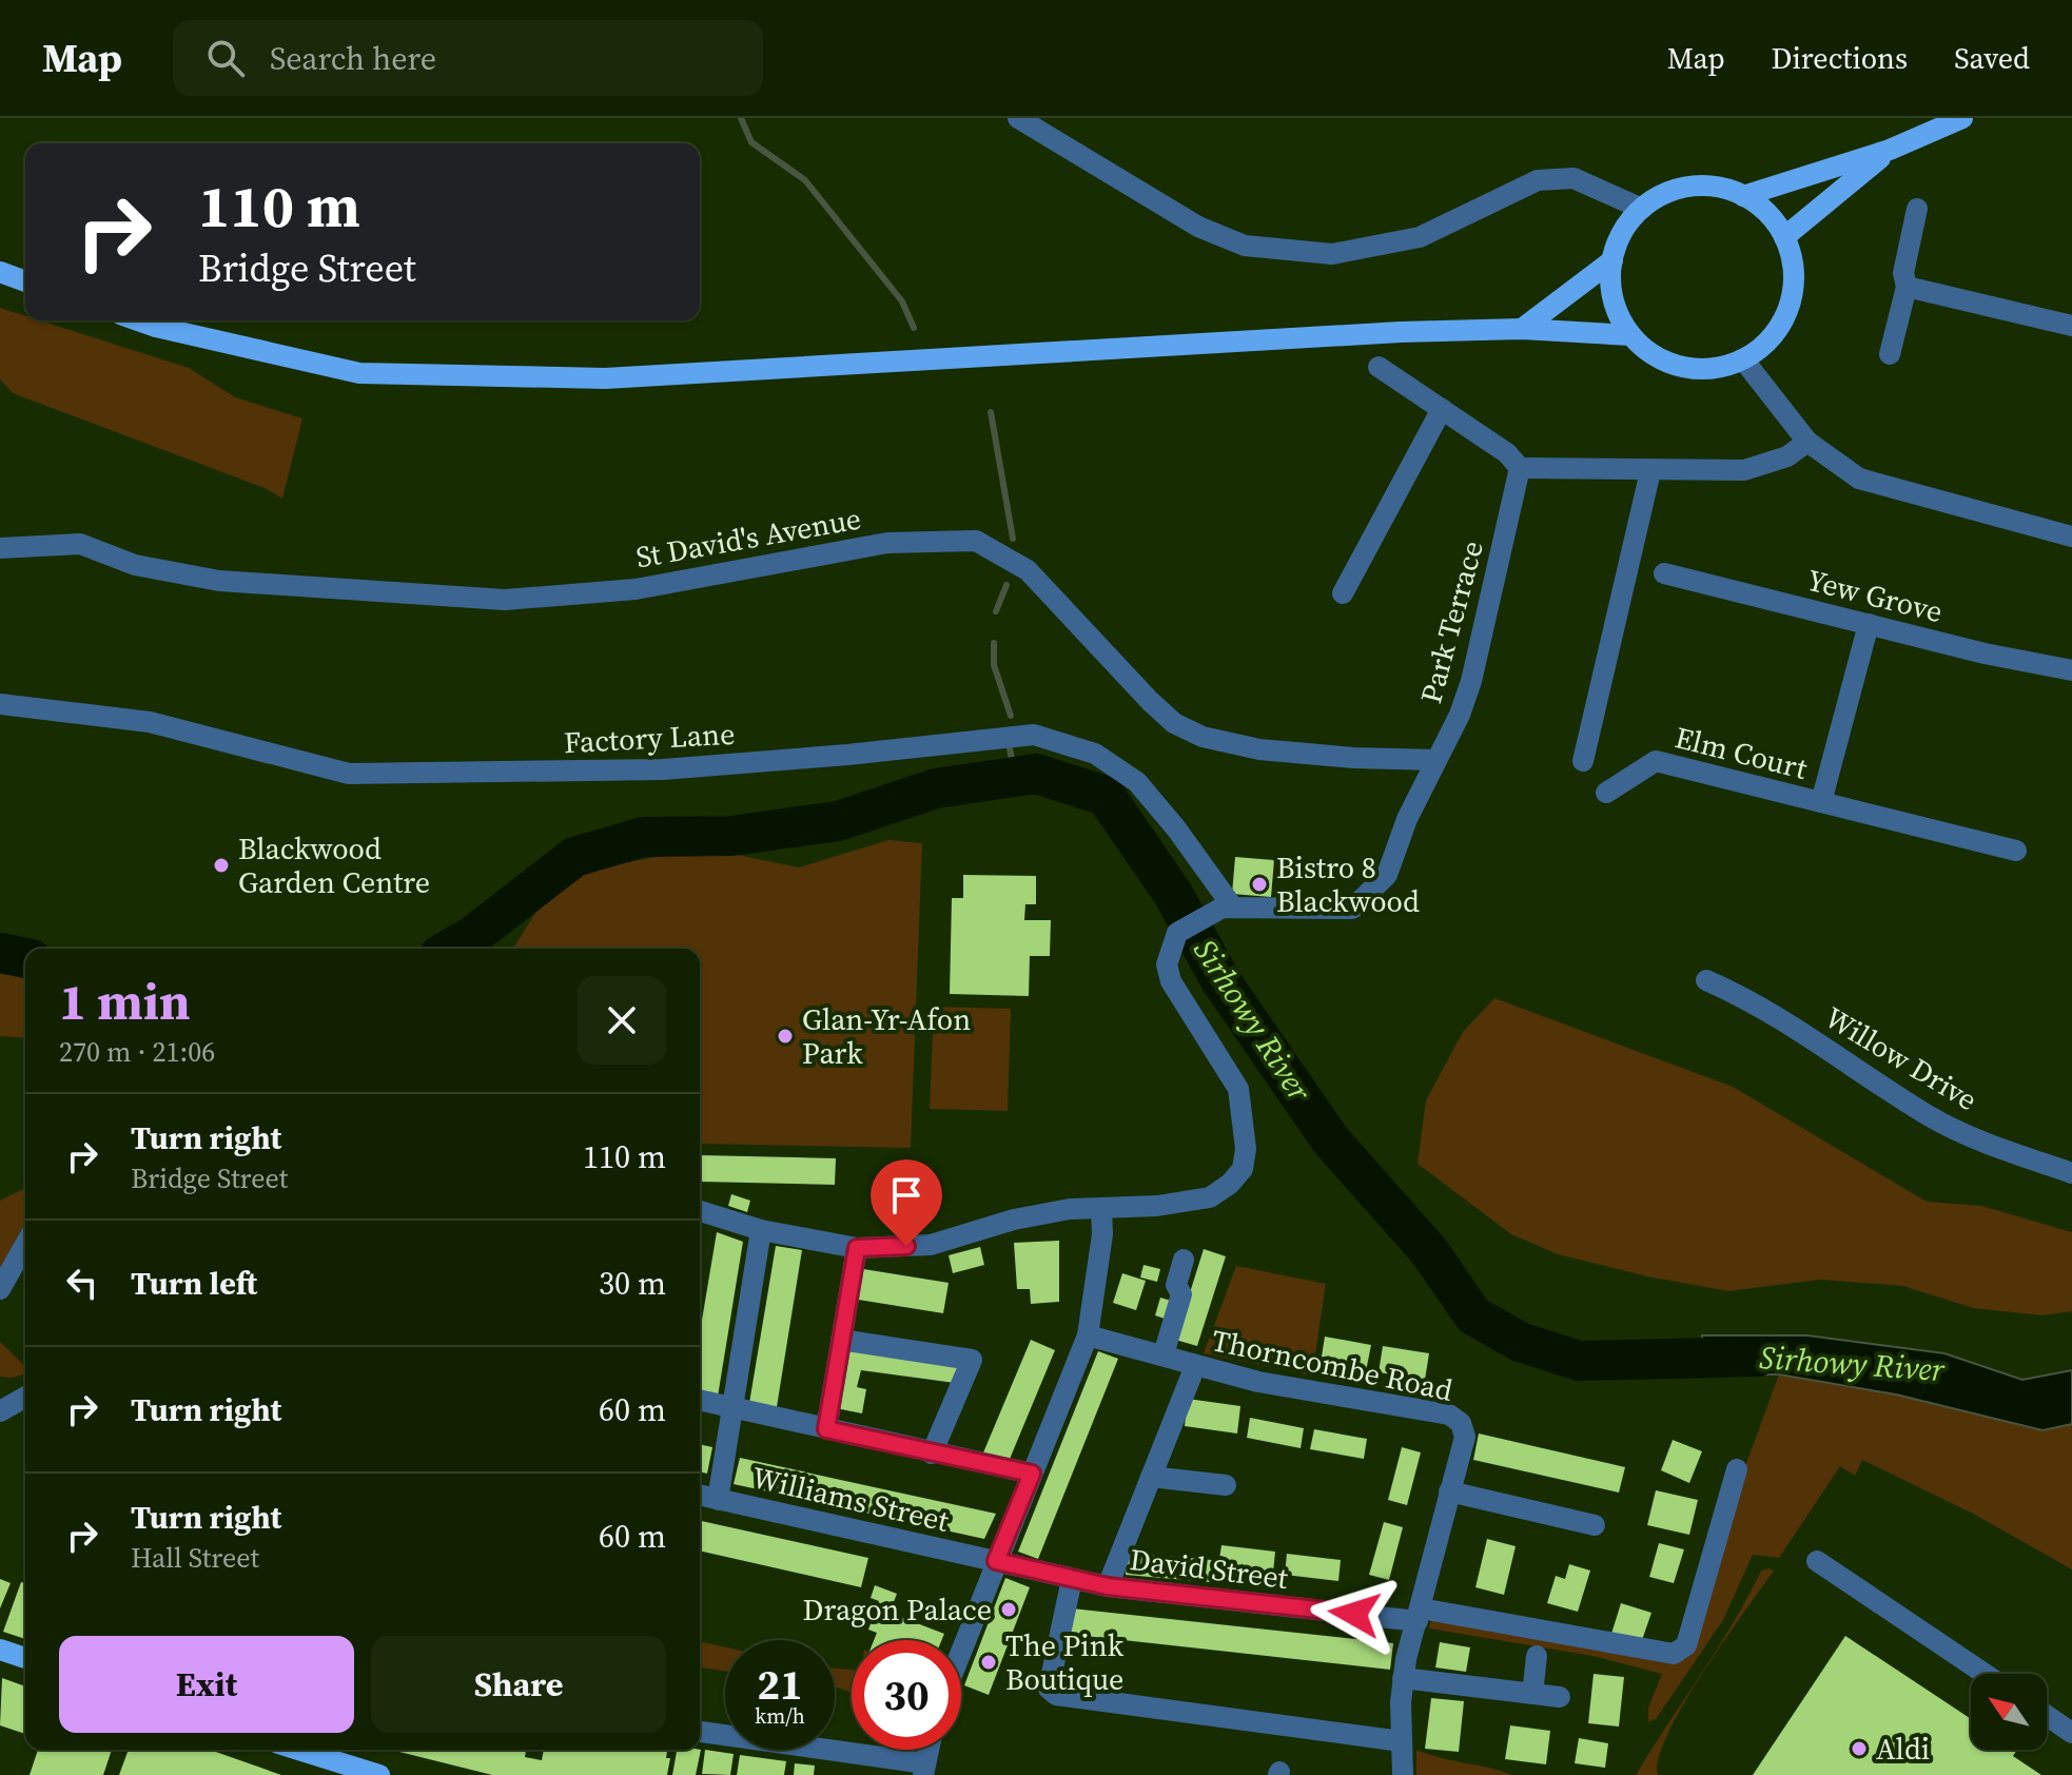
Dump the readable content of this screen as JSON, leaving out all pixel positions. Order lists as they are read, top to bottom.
{
  "streets": {
    "street": [
      "St David's Avenue",
      "Yew Grove",
      "Park Terrace",
      "Factory Lane",
      "Elm Court",
      "Willow Drive",
      "Thorncombe Road",
      "Williams Street",
      "David Street"
    ]
  },
  "crossings": [
    ["St David's Avenue", "Park Terrace"],
    ["Yew Grove", "Elm Court"],
    ["Park Terrace", "Factory Lane"],
    ["Thorncombe Road", "David Street"],
    ["Williams Street", "David Street"]
  ],
  "water": ["Sirhowy River"],
  "places": [
    "Blackwood Garden Centre",
    "Bistro 8 Blackwood",
    "Glan-Yr-Afon Park",
    "Dragon Palace",
    "The Pink Boutique",
    "Aldi"
  ],
  "north": "top left",
  "page": {
    "header": "Map",
    "search": "Search here",
    "nav": ["Map", "Directions", "Saved"],
    "turn": ["110 m", "Bridge Street"],
    "heading": ["1 min", "270 m · 21:06"],
    "list": [
      {
        "name": "Turn right",
        "note": "Bridge Street",
        "value": "110 m"
      },
      {
        "name": "Turn left",
        "value": "30 m"
      },
      {
        "name": "Turn right",
        "value": "60 m"
      },
      {
        "name": "Turn right",
        "note": "Hall Street",
        "value": "60 m"
      }
    ],
    "buttons": ["Exit", "Share"],
    "speed": "21 km/h",
    "limit": "30"
  }
}
